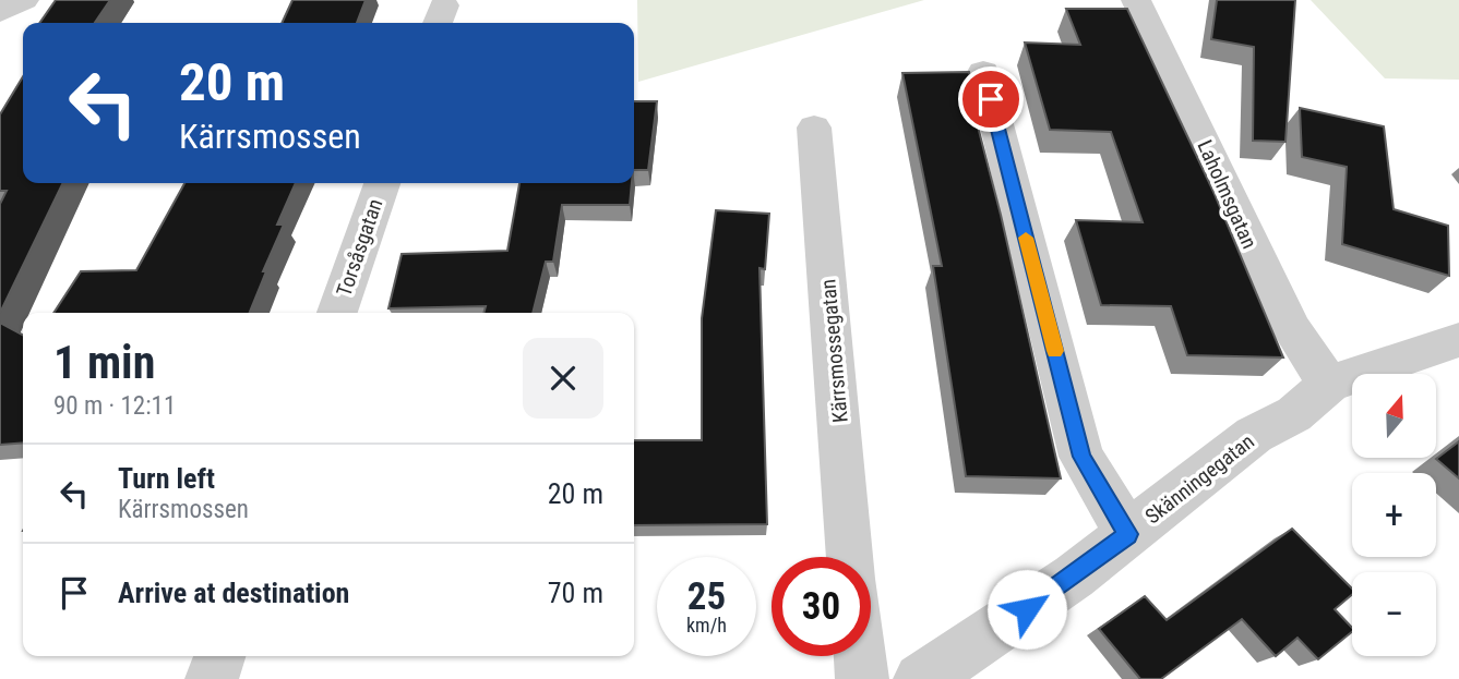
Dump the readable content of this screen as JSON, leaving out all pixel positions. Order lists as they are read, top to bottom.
{
  "streets": {
    "street": [
      "Laholmsgatan",
      "Torsåsgatan",
      "Kärrsmossegatan",
      "Skänningegatan"
    ]
  },
  "crossings": [
    ["Laholmsgatan", "Skänningegatan"]
  ],
  "north": "top",
  "page": {
    "turn": ["20 m", "Kärrsmossen"],
    "heading": ["1 min", "90 m · 12:11"],
    "map_buttons": ["+", "−"],
    "list": [
      {
        "name": "Turn left",
        "note": "Kärrsmossen",
        "value": "20 m"
      },
      {
        "name": "Arrive at destination",
        "value": "70 m"
      }
    ],
    "speed": "25 km/h",
    "limit": "30"
  }
}
